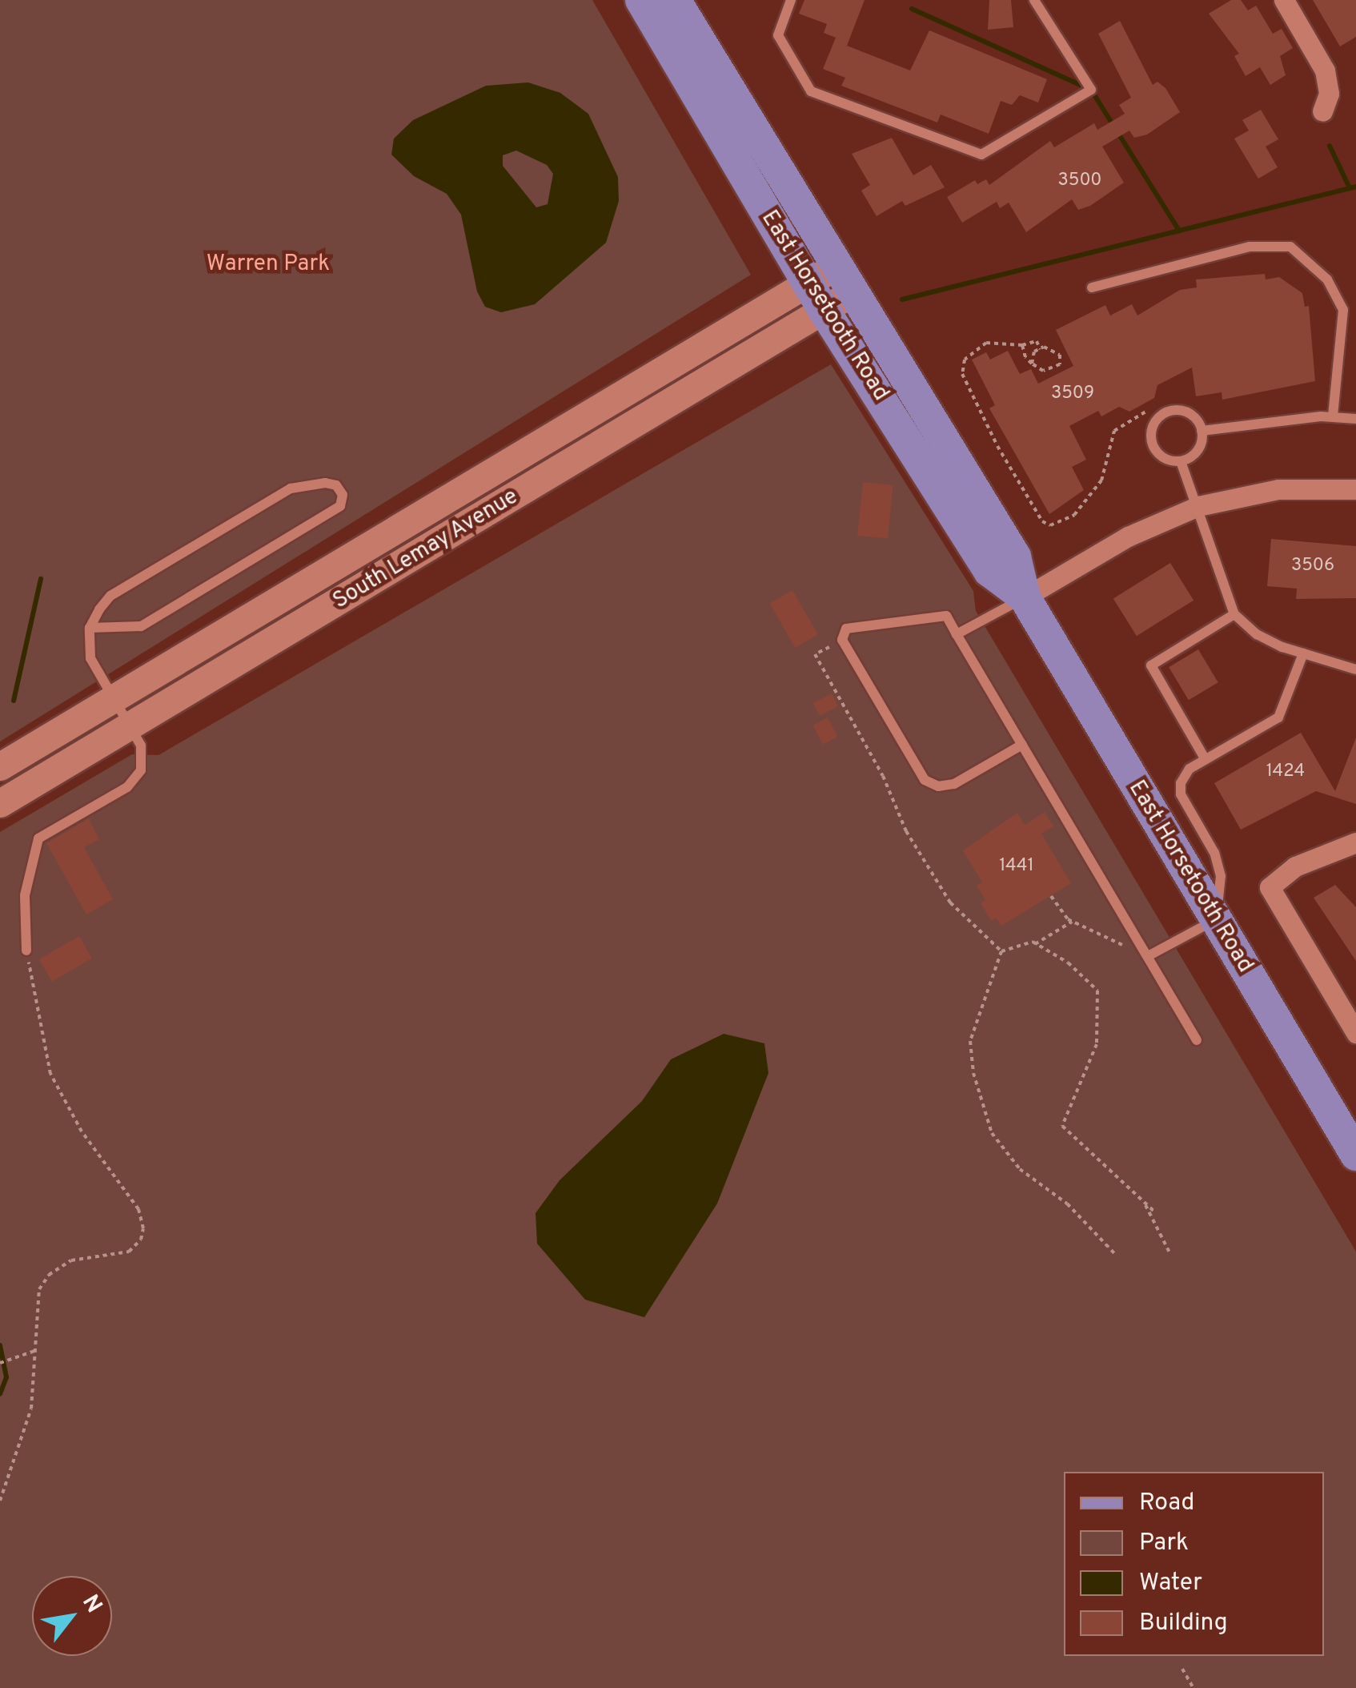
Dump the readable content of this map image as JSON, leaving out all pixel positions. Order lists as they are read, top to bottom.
{
  "streets": {
    "main road": ["East Horsetooth Road", "South Lemay Avenue"]
  },
  "crossings": [
    ["East Horsetooth Road", "South Lemay Avenue"]
  ],
  "parks": ["Warren Park"],
  "house_numbers": [
    "3500",
    "3509",
    "3506",
    "1424",
    "1441"
  ],
  "legend": [
    "Road",
    "Park",
    "Water",
    "Building"
  ],
  "north": "top right"
}
